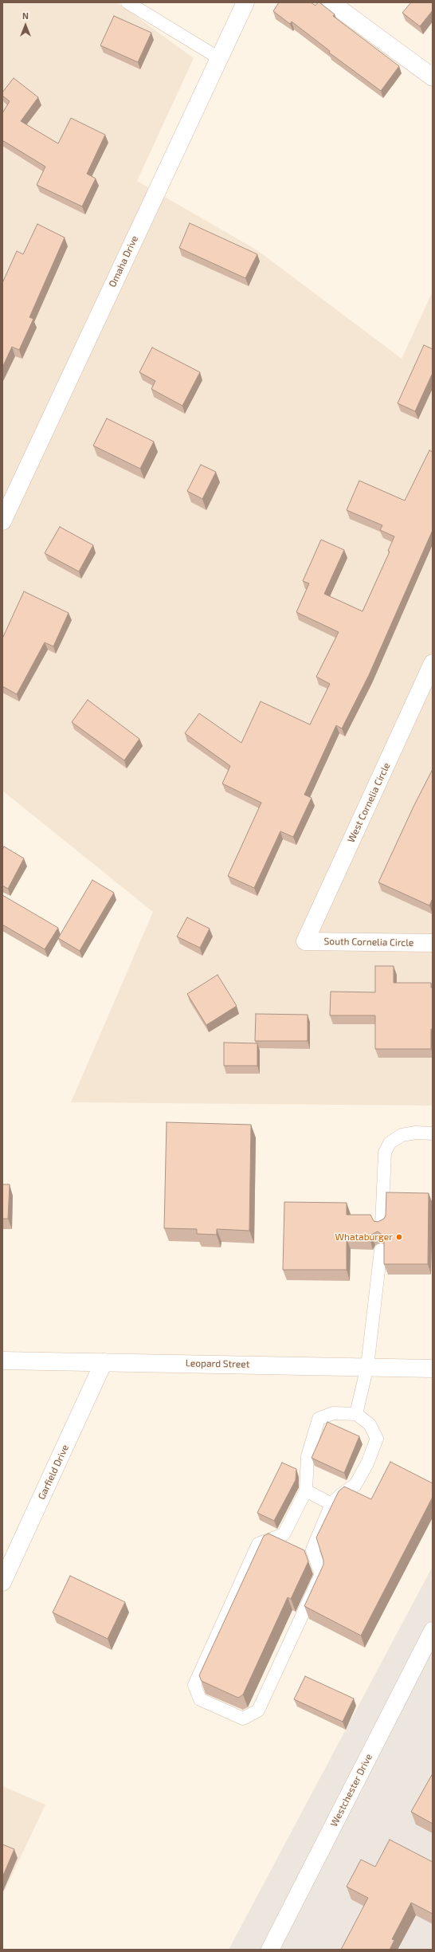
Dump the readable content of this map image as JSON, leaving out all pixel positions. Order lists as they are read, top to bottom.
{
  "streets": {
    "street": [
      "Omaha Drive",
      "West Cornelia Circle",
      "South Cornelia Circle",
      "Leopard Street",
      "Garfield Drive",
      "Westchester Drive"
    ]
  },
  "crossings": [
    ["West Cornelia Circle", "South Cornelia Circle"],
    ["Leopard Street", "Garfield Drive"]
  ],
  "places": ["Whataburger"],
  "north": "top"
}
